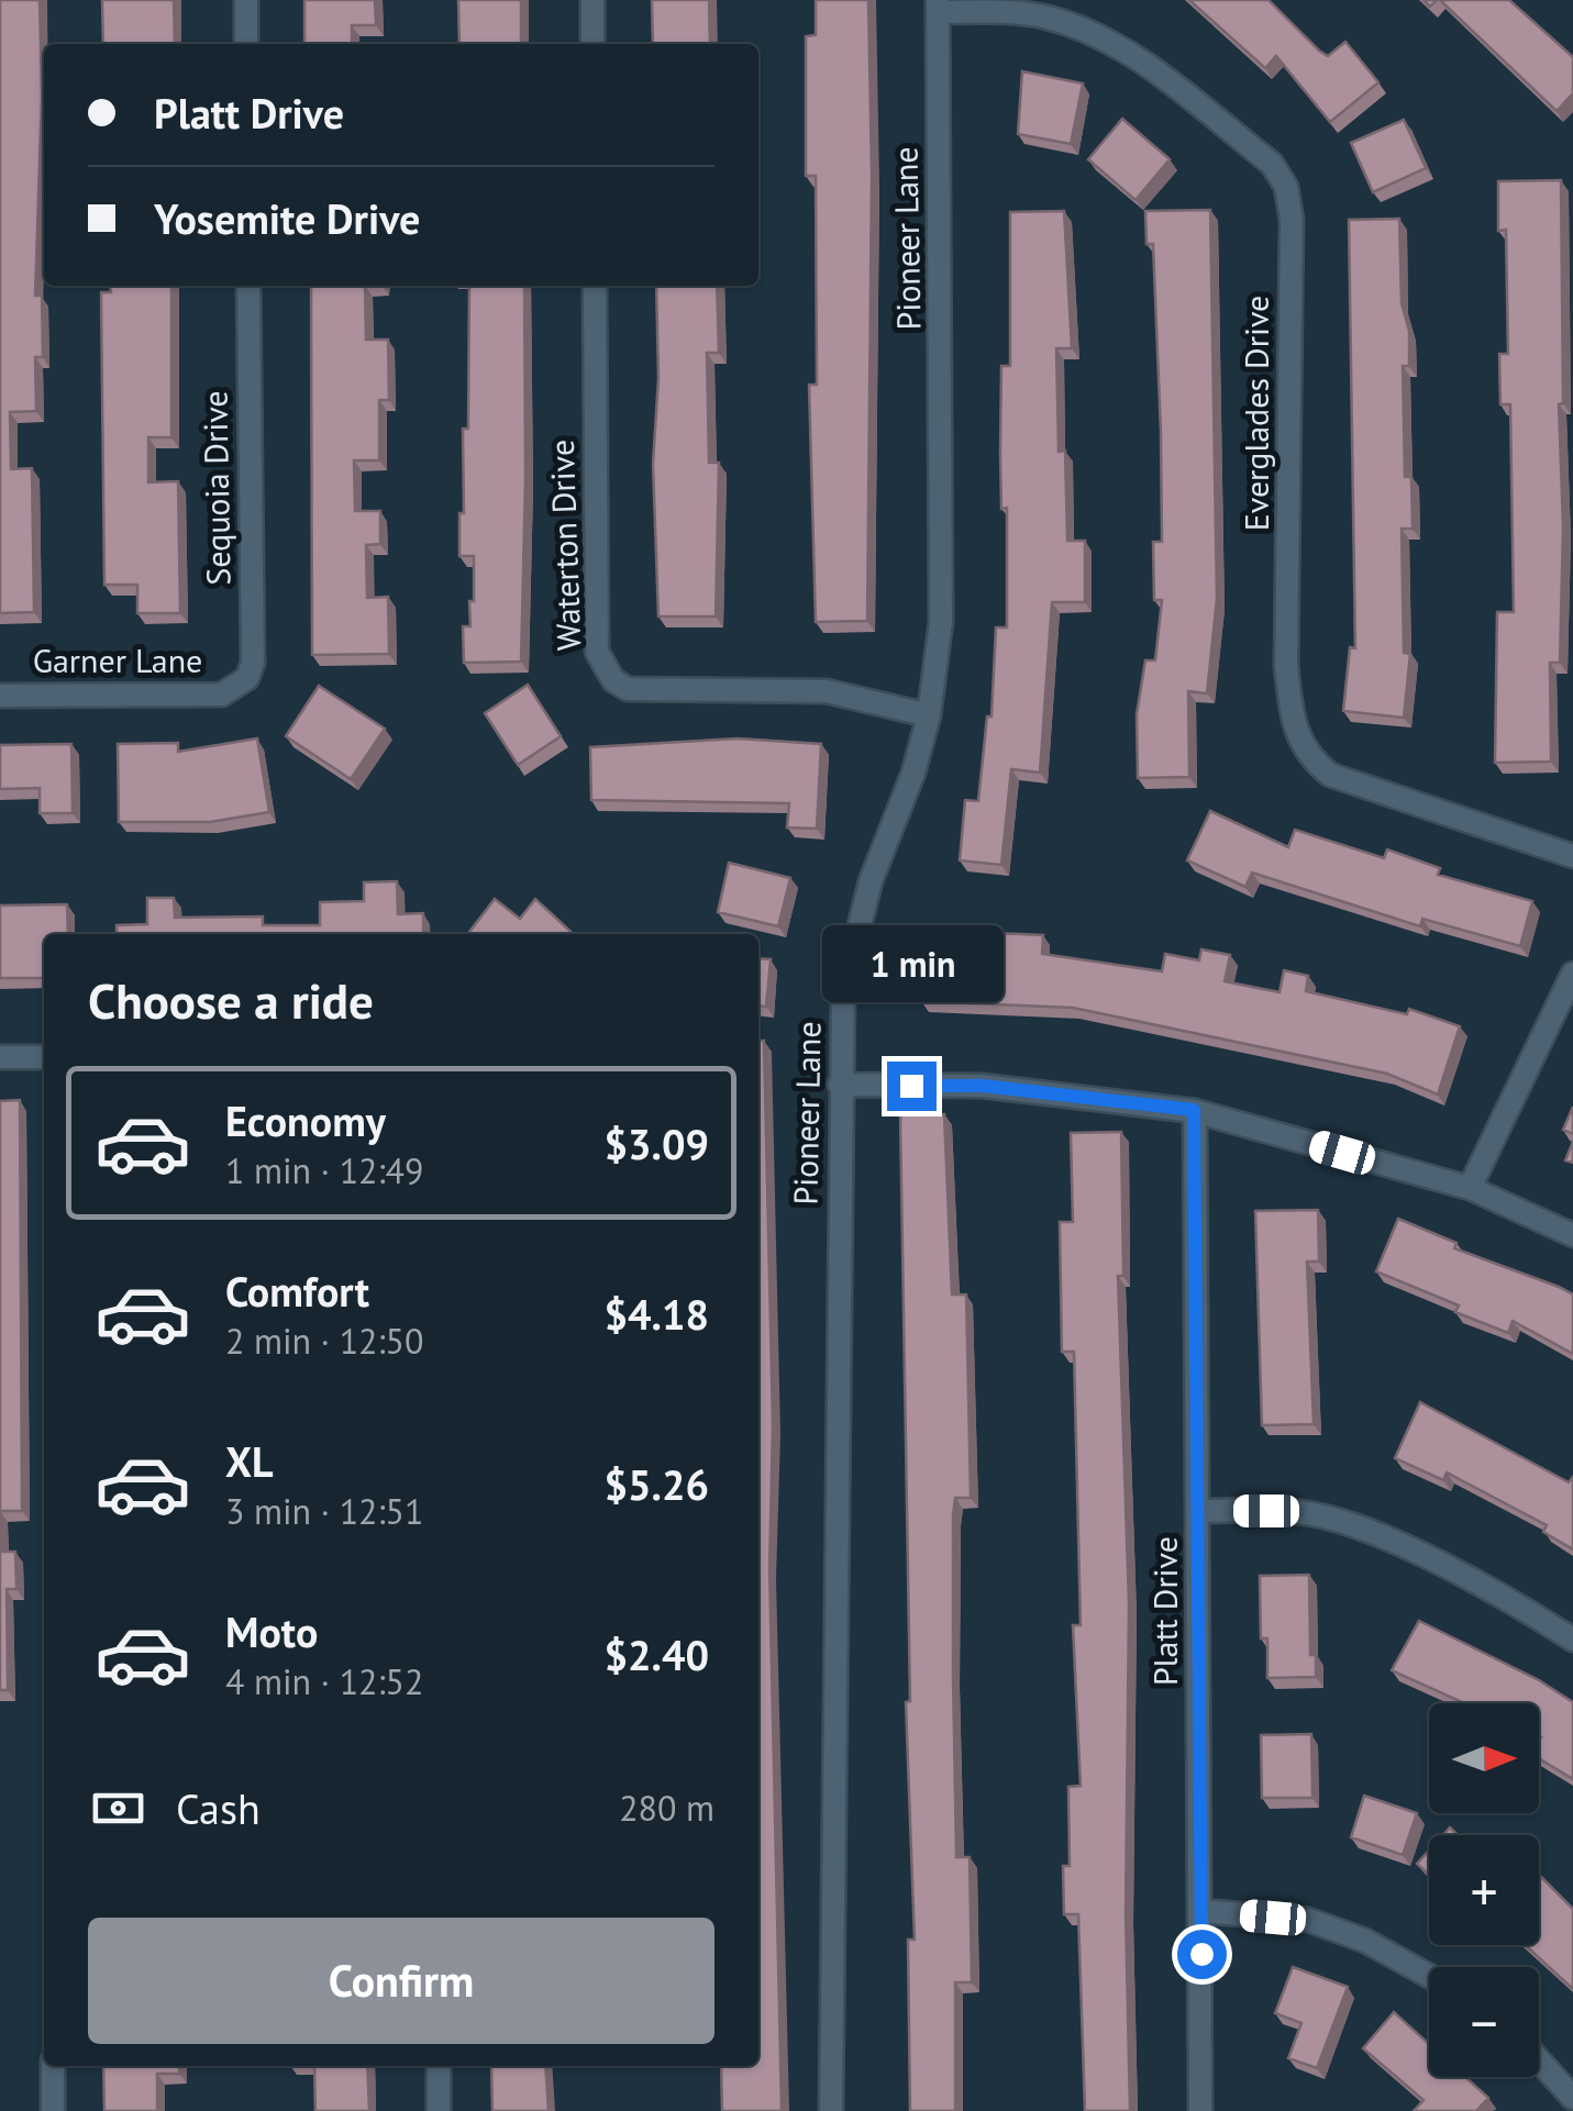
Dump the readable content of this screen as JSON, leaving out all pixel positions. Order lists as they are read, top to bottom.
{
  "streets": {
    "street": [
      "Pioneer Lane",
      "Everglades Drive",
      "Sequoia Drive",
      "Waterton Drive",
      "Garner Lane",
      "Platt Drive"
    ]
  },
  "crossings": [
    ["Pioneer Lane", "Everglades Drive"],
    ["Pioneer Lane", "Waterton Drive"],
    ["Sequoia Drive", "Garner Lane"]
  ],
  "north": "right",
  "page": {
    "banner": ["Platt Drive", "Yosemite Drive"],
    "bubble": "1 min",
    "heading": "Choose a ride",
    "list": [
      {
        "name": "Economy",
        "note": "1 min · 12:49",
        "value": "$3.09"
      },
      {
        "name": "Comfort",
        "note": "2 min · 12:50",
        "value": "$4.18"
      },
      {
        "name": "XL",
        "note": "3 min · 12:51",
        "value": "$5.26"
      },
      {
        "name": "Moto",
        "note": "4 min · 12:52",
        "value": "$2.40"
      }
    ],
    "map_buttons": ["+", "−"],
    "pay": ["Cash", "280 m"],
    "buttons": "Confirm"
  }
}
